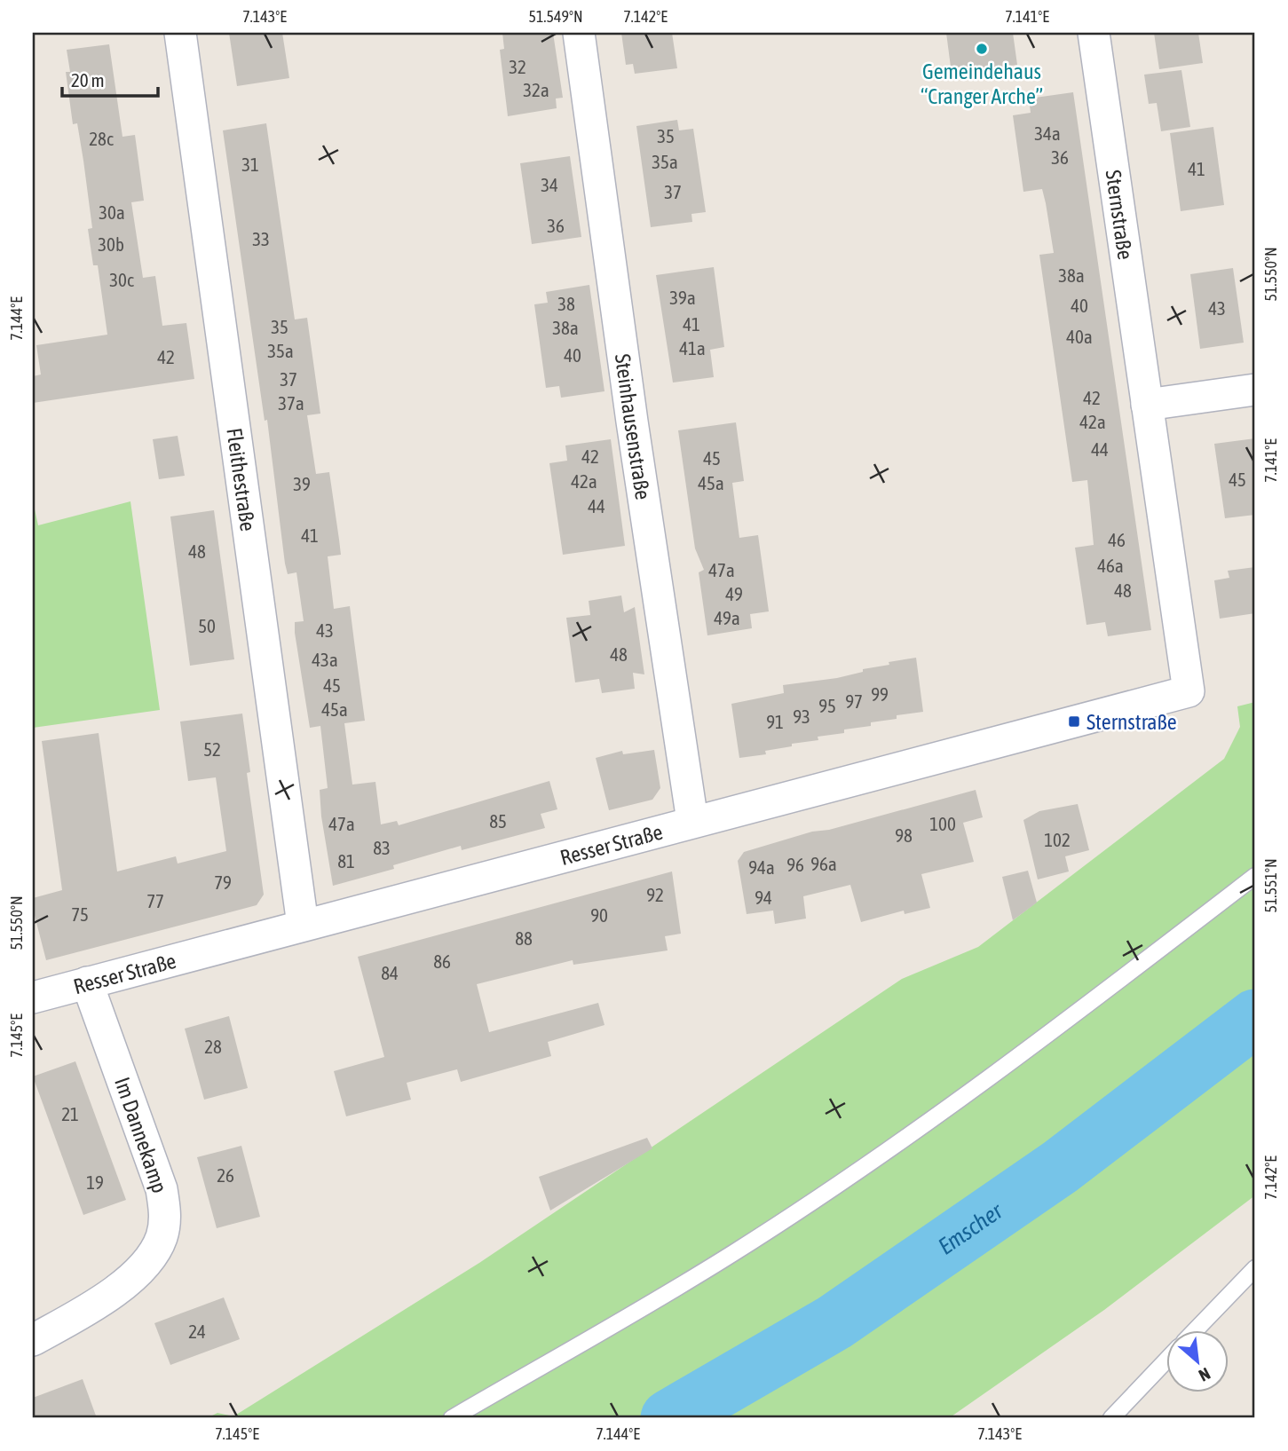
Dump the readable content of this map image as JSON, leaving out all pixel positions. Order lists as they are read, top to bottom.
{
  "streets": {
    "street": [
      "Sternstraße",
      "Steinhausenstraße",
      "Fleithestraße",
      "Resser Straße",
      "Im Dannekamp"
    ]
  },
  "crossings": [
    ["Sternstraße", "Resser Straße"],
    ["Steinhausenstraße", "Resser Straße"],
    ["Fleithestraße", "Resser Straße"],
    ["Resser Straße", "Im Dannekamp"]
  ],
  "water": ["Emscher"],
  "places": {
    "other": ["Gemeindehaus “Cranger Arche”"],
    "transit": ["Sternstraße"]
  },
  "house_numbers": [
    "32",
    "32a",
    "34a",
    "35",
    "28c",
    "36",
    "35a",
    "31",
    "41",
    "34",
    "37",
    "30a",
    "36",
    "33",
    "30b",
    "38a",
    "30c",
    "39a",
    "38",
    "40",
    "43",
    "41",
    "35",
    "38a",
    "40a",
    "41a",
    "35a",
    "40",
    "42",
    "37",
    "42",
    "37a",
    "42a",
    "44",
    "42",
    "45",
    "45",
    "42a",
    "45a",
    "39",
    "44",
    "41",
    "46",
    "48",
    "46a",
    "47a",
    "48",
    "49",
    "49a",
    "50",
    "43",
    "48",
    "43a",
    "45",
    "99",
    "97",
    "95",
    "45a",
    "93",
    "91",
    "52",
    "85",
    "47a",
    "100",
    "98",
    "102",
    "83",
    "81",
    "96a",
    "96",
    "94a",
    "79",
    "92",
    "94",
    "77",
    "75",
    "90",
    "88",
    "86",
    "84",
    "28",
    "21",
    "26",
    "19",
    "24"
  ],
  "scale_bar": "20 m",
  "north": "bottom right",
  "coordinates": [
    "7.143°E",
    "51.549°N",
    "7.142°E",
    "7.141°E",
    "51.550°N",
    "7.144°E",
    "51.551°N",
    "7.145°E"
  ]
}
